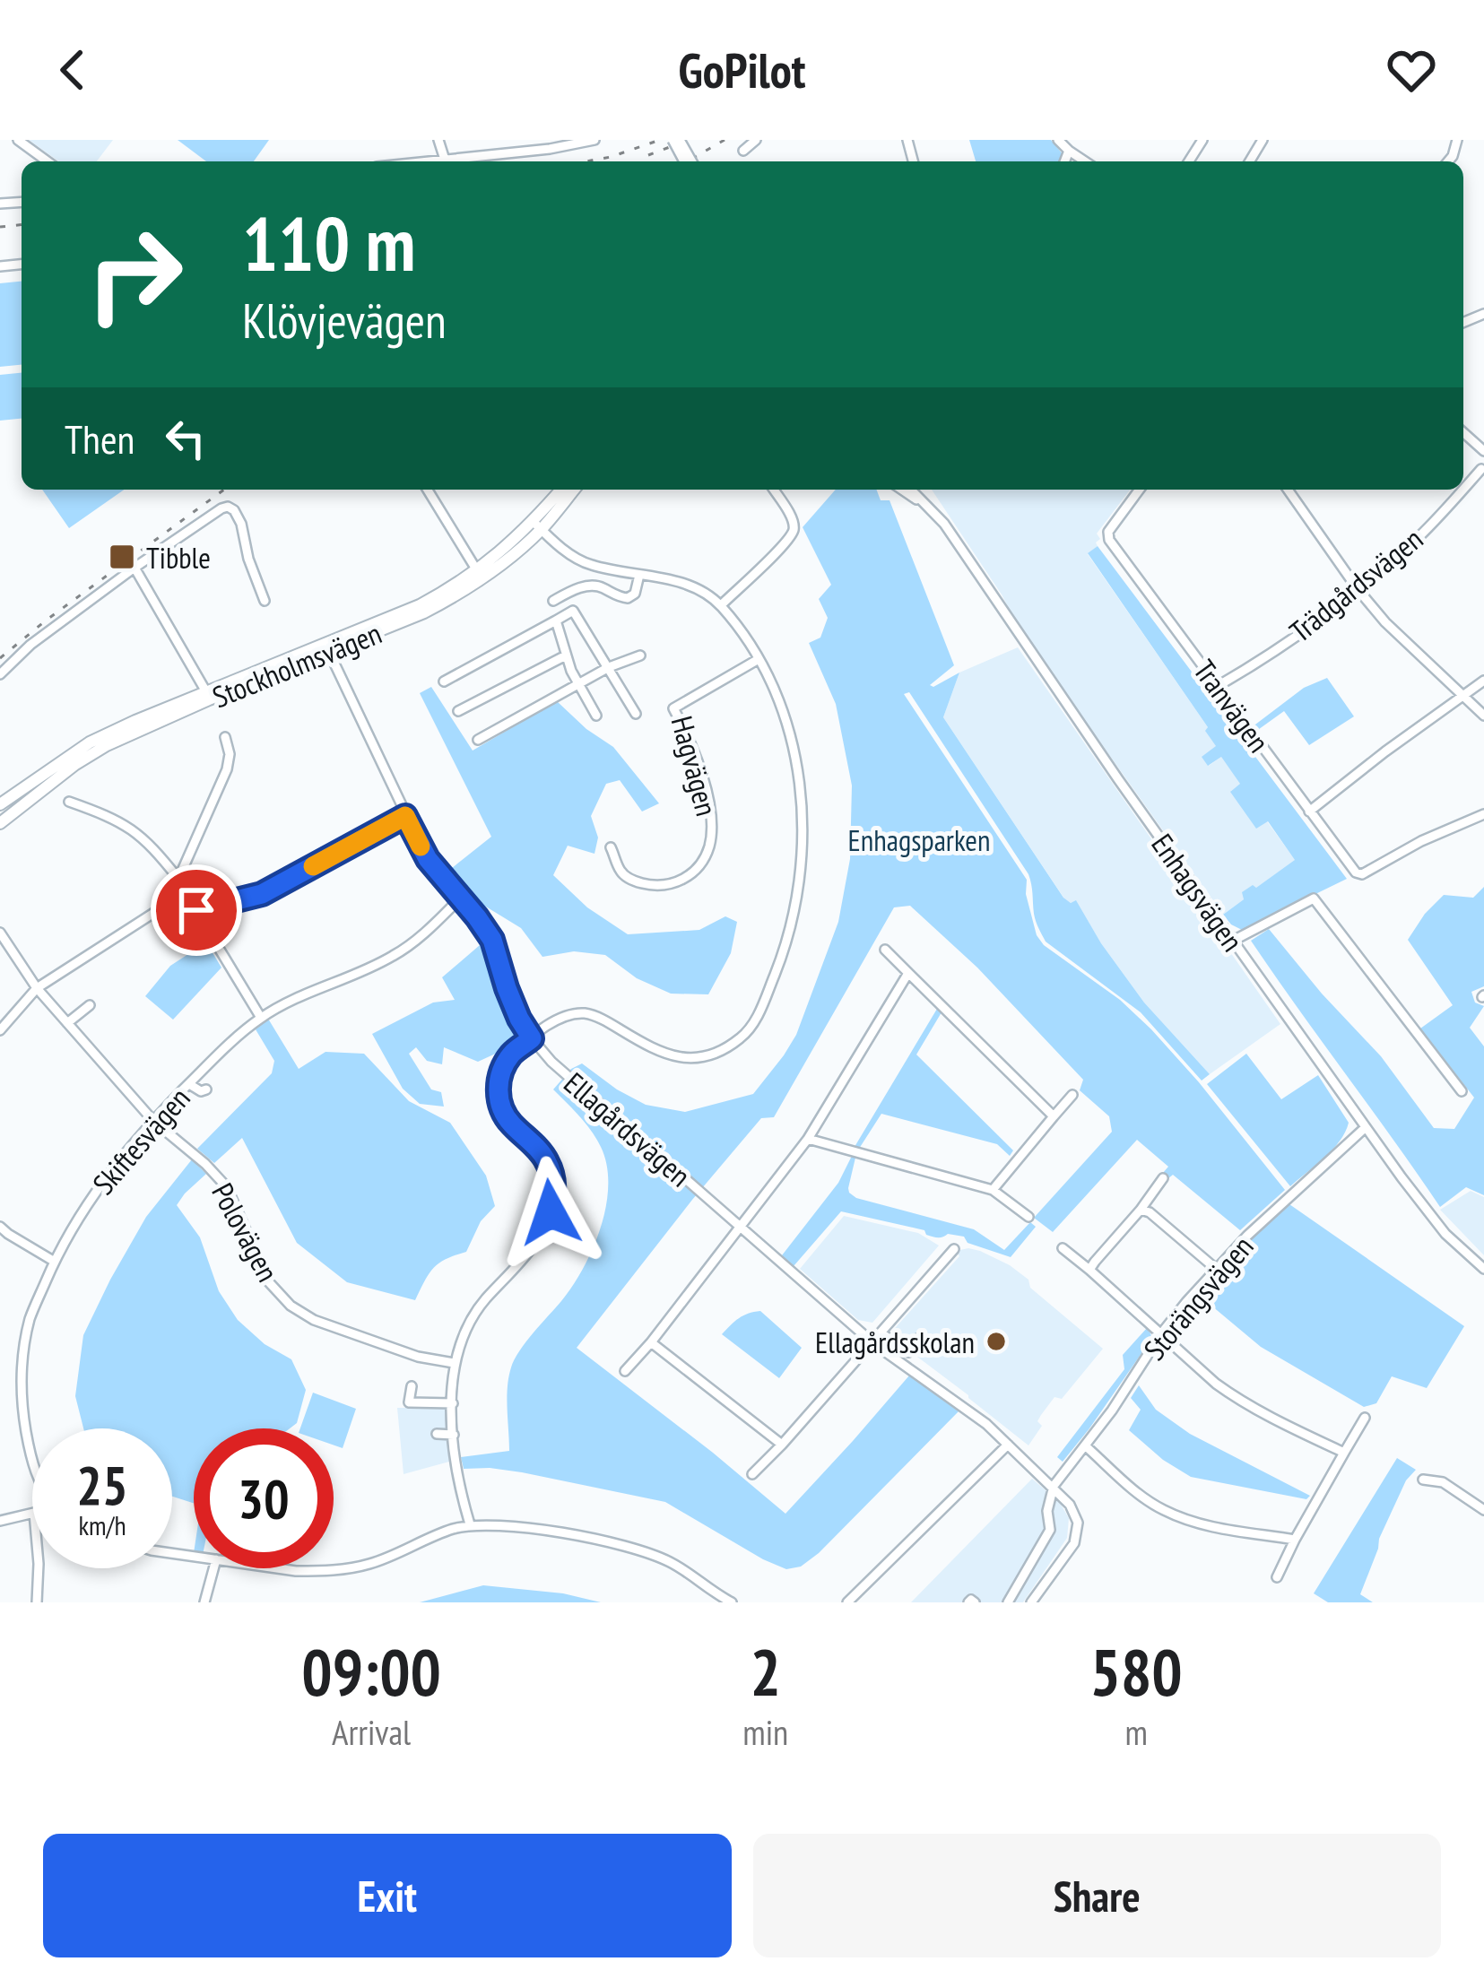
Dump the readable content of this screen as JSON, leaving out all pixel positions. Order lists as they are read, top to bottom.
{
  "streets": {
    "main road": ["Stockholmsvägen"],
    "street": [
      "Trädgårdsvägen",
      "Tranvägen",
      "Hagvägen",
      "Enhagsvägen",
      "Ellagårdsvägen",
      "Skiftesvägen",
      "Polovägen",
      "Storängsvägen"
    ]
  },
  "crossings": [
    ["Trädgårdsvägen", "Tranvägen"],
    ["Stockholmsvägen", "Ellagårdsvägen"],
    ["Enhagsvägen", "Storängsvägen"],
    ["Ellagårdsvägen", "Skiftesvägen"],
    ["Ellagårdsvägen", "Storängsvägen"],
    ["Skiftesvägen", "Polovägen"]
  ],
  "parks": ["Enhagsparken"],
  "places": {
    "transit": ["Tibble"],
    "other": ["Ellagårdsskolan"]
  },
  "page": {
    "header": "GoPilot",
    "turn": ["110 m", "Klövjevägen"],
    "then": "Then",
    "speed": "25 km/h",
    "limit": "30",
    "eta": [
      "09:00",
      "Arrival",
      "2",
      "min",
      "580",
      "m"
    ],
    "buttons": ["Exit", "Share"]
  }
}
